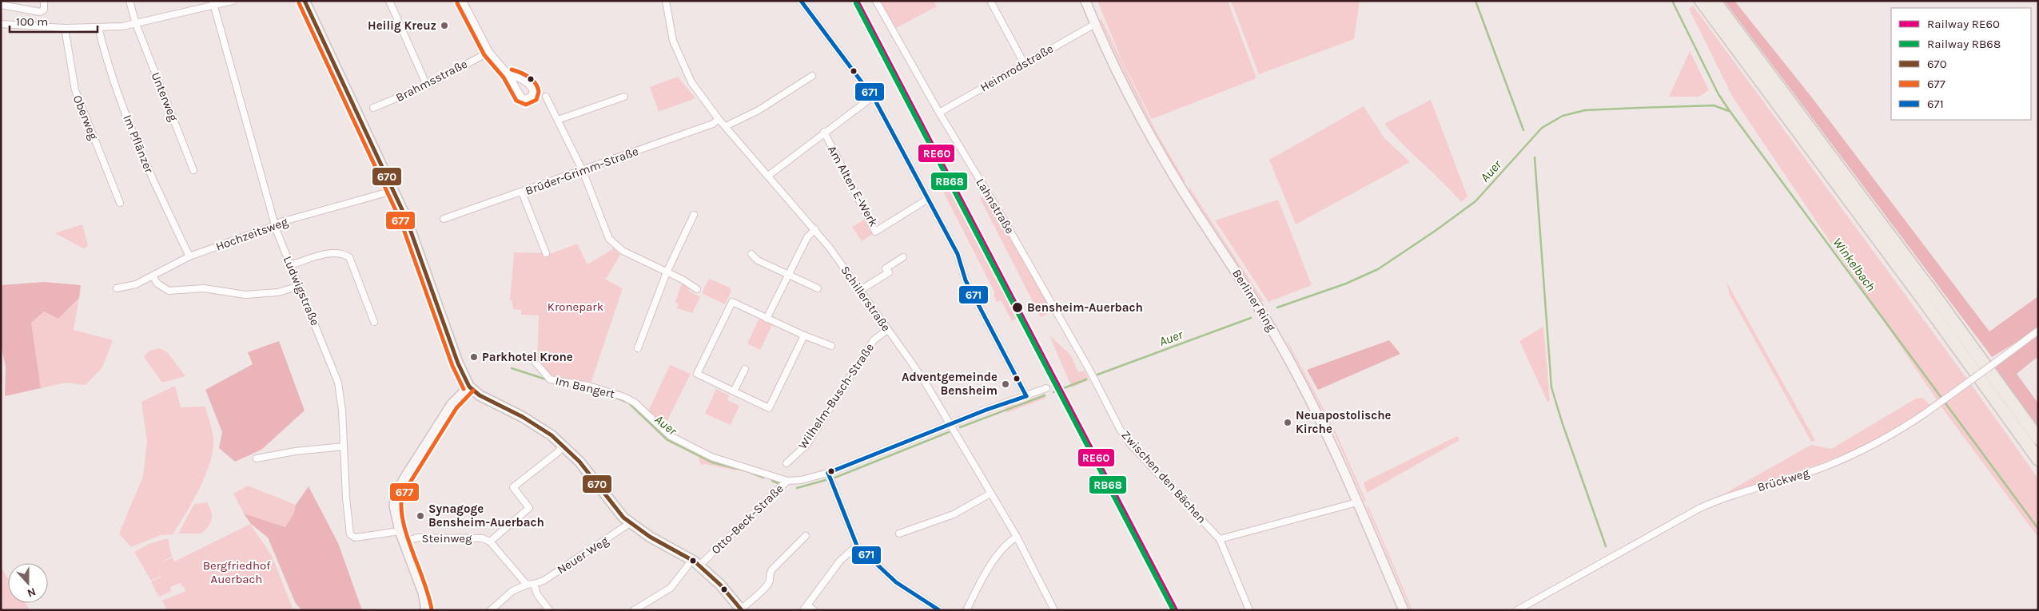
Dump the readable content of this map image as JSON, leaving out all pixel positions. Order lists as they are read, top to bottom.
{
  "streets": {
    "street": [
      "Heimrodstraße",
      "Brahmsstraße",
      "Unterweg",
      "Oberweg",
      "Im Pflänzer",
      "Brüder-Grimm-Straße",
      "Am Alten E-Werk",
      "Lahnstraße",
      "Hochzeitsweg",
      "Ludwigstraße",
      "Schillerstraße",
      "Berliner Ring",
      "Im Bangert",
      "Wilhelm-Busch-Straße",
      "Zwischen den Bächen",
      "Brückweg",
      "Otto-Beck-Straße",
      "Steinweg",
      "Neuer Weg"
    ]
  },
  "crossings": [
    ["Heimrodstraße", "Lahnstraße"],
    ["Heimrodstraße", "Berliner Ring"],
    ["Im Pflänzer", "Hochzeitsweg"],
    ["Brüder-Grimm-Straße", "Schillerstraße"],
    ["Lahnstraße", "Zwischen den Bächen"],
    ["Hochzeitsweg", "Ludwigstraße"],
    ["Schillerstraße", "Wilhelm-Busch-Straße"],
    ["Schillerstraße", "Otto-Beck-Straße"],
    ["Im Bangert", "Otto-Beck-Straße"]
  ],
  "water": ["Auer", "Winkelbach"],
  "parks": ["Kronepark", "Bergfriedhof Auerbach"],
  "places": [
    "Heilig Kreuz",
    "Bensheim-Auerbach",
    "Parkhotel Krone",
    "Adventgemeinde Bensheim",
    "Neuapostolische Kirche",
    "Synagoge Bensheim-Auerbach"
  ],
  "lines": [
    "rail line RE60",
    "transit line 670",
    "transit line 671",
    "rail line RB68",
    "transit line 677"
  ],
  "legend": [
    "Railway RE60",
    "Railway RB68",
    "670",
    "677",
    "671"
  ],
  "scale_bar": "100 m",
  "north": "bottom"
}
